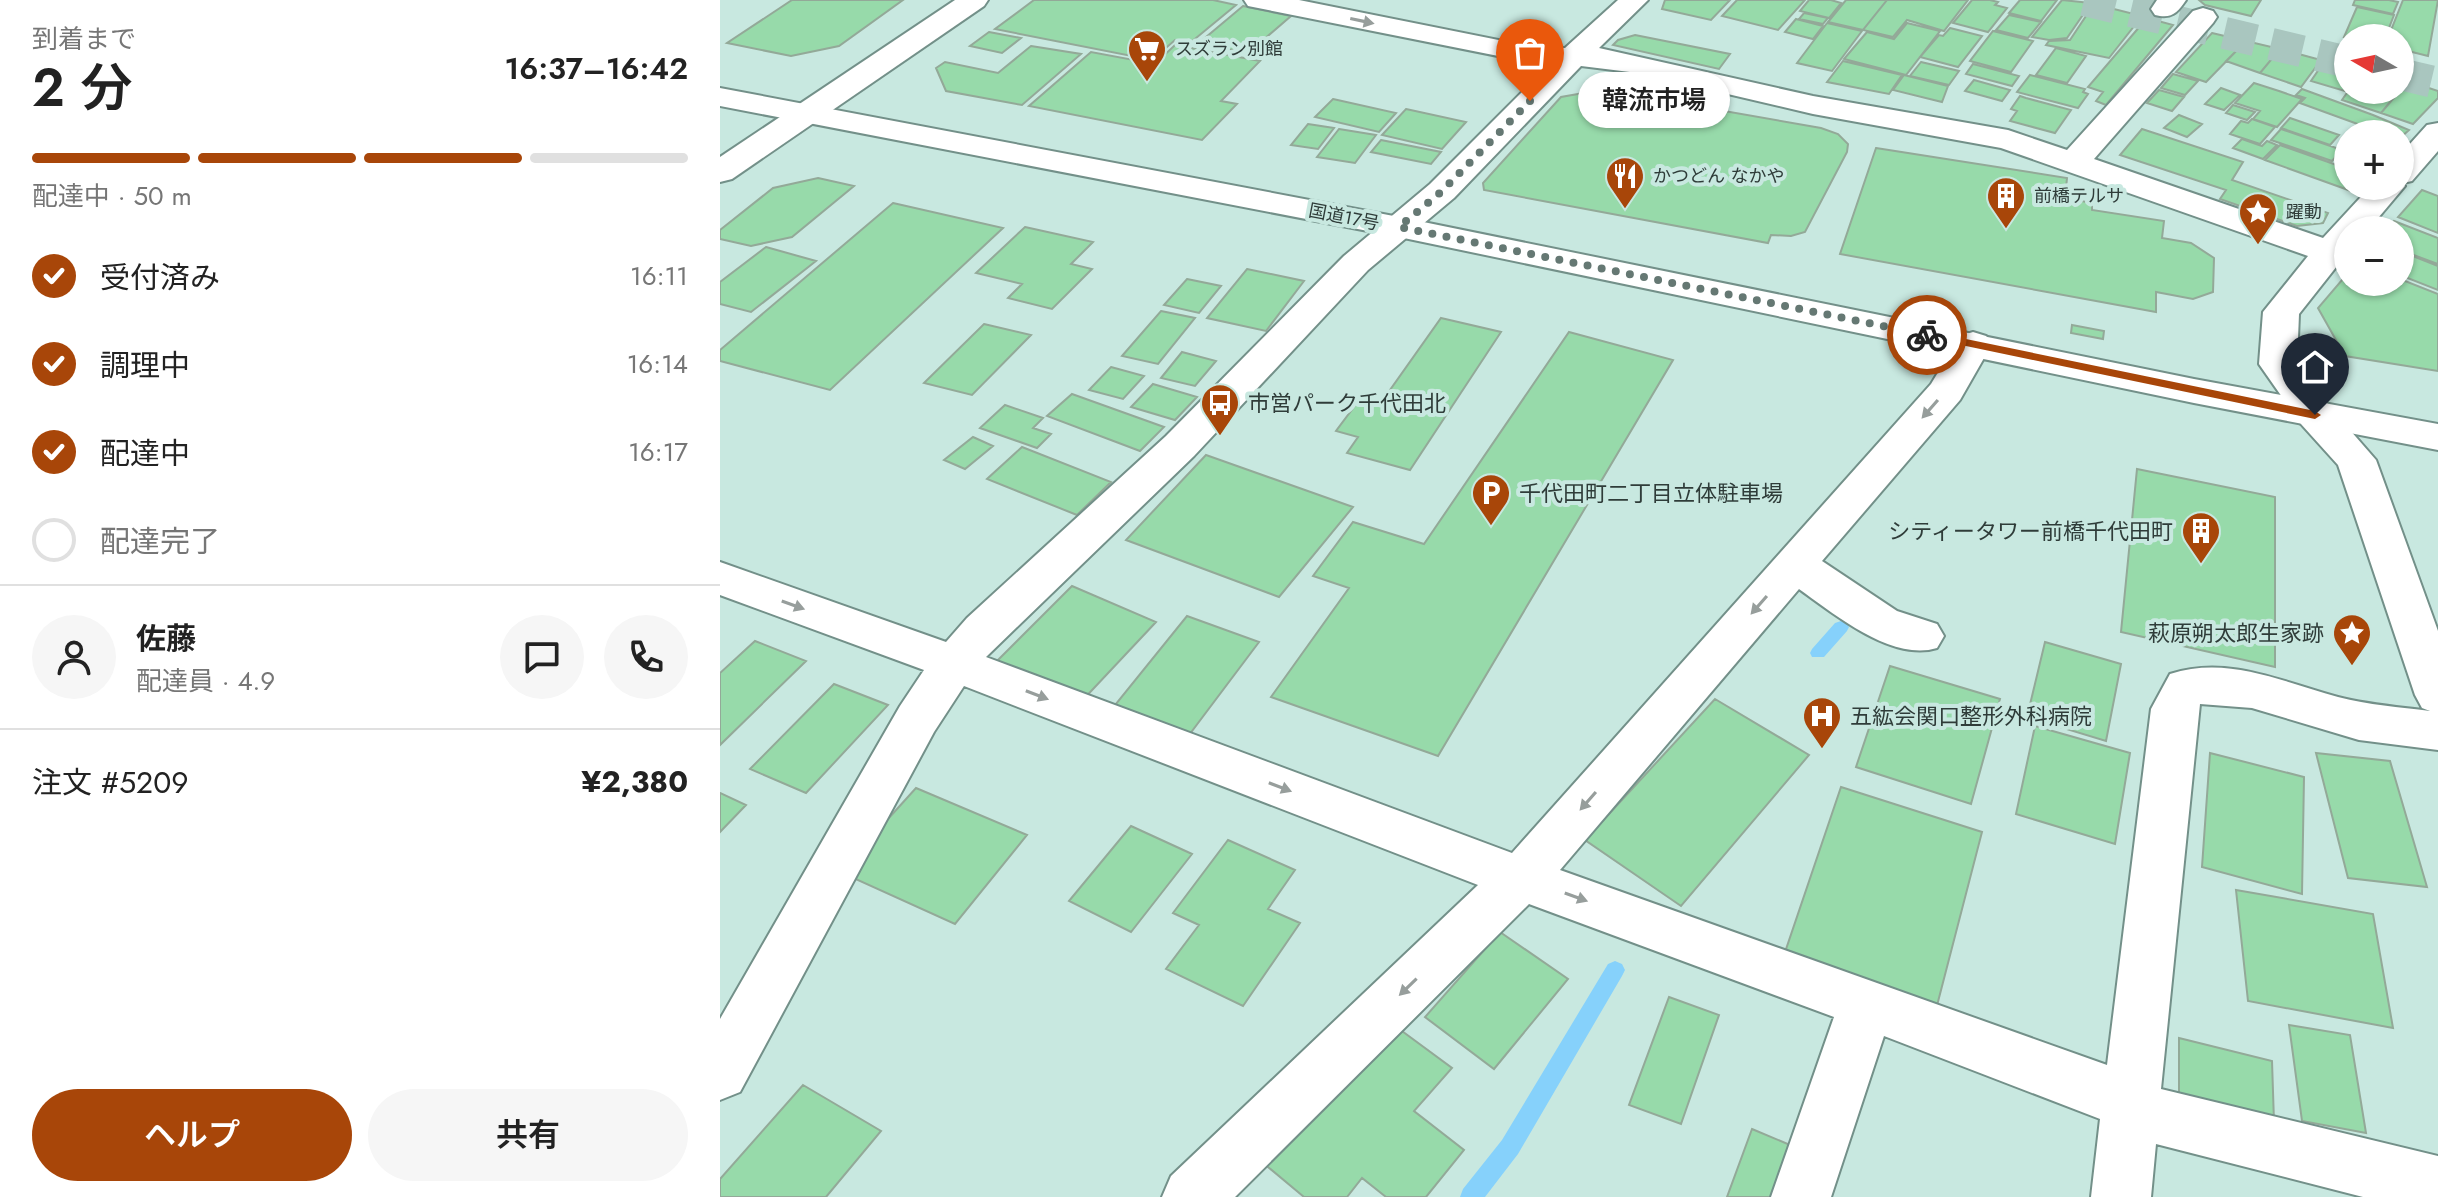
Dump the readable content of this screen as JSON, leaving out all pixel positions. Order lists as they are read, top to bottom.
{
  "streets": {
    "main road": ["国道17号"]
  },
  "places": {
    "supermarket": ["スズラン別館"],
    "other": ["韓流市場"],
    "restaurant": ["かつどん なかや"],
    "building": ["前橋テルサ", "シティータワー前橋千代田町"],
    "place": ["躍動", "萩原朔太郎生家跡"],
    "bus stop": ["市営パーク千代田北"],
    "parking": ["千代田町二丁目立体駐車場"],
    "hospital": ["五紘会関口整形外科病院"]
  },
  "north": "left",
  "page": {
    "heading": ["2 分", "到着まで", "16:37–16:42"],
    "panel": [
      "佐藤",
      "配達員 · 4.9",
      "注文 #5209",
      "¥2,380"
    ],
    "map_buttons": ["+", "−"],
    "bubble": "韓流市場",
    "bar": "配達中 · 50 m",
    "list": [
      ["受付済み", "16:11"],
      ["調理中", "16:14"],
      ["配達中", "16:17"],
      "配達完了"
    ],
    "buttons": ["ヘルプ", "共有"]
  }
}
